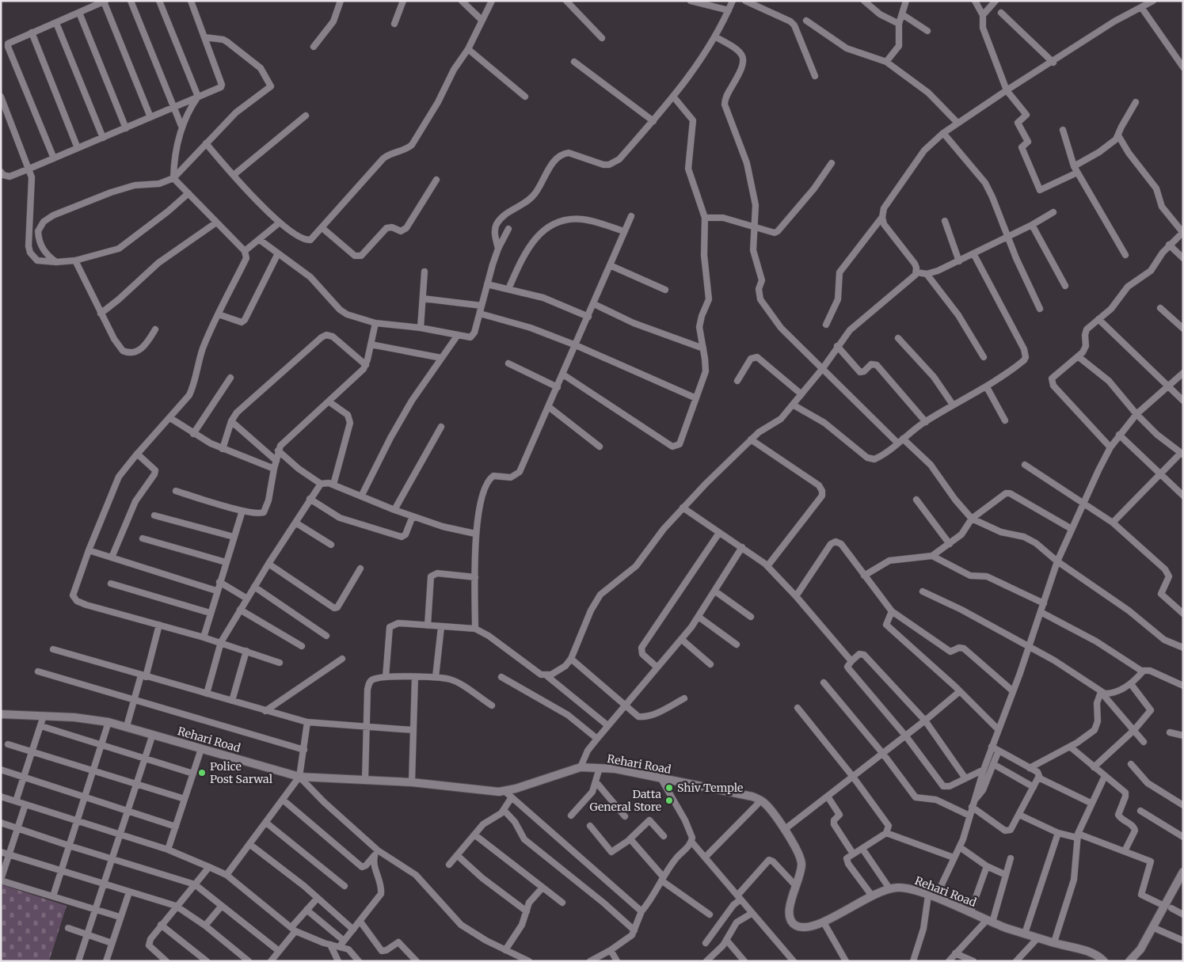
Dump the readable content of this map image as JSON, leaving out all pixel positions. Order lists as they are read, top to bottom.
{
  "streets": {
    "main road": ["Rehari Road"]
  },
  "places": ["Police Post Sarwal", "Shiv Temple", "Datta General Store"]
}
